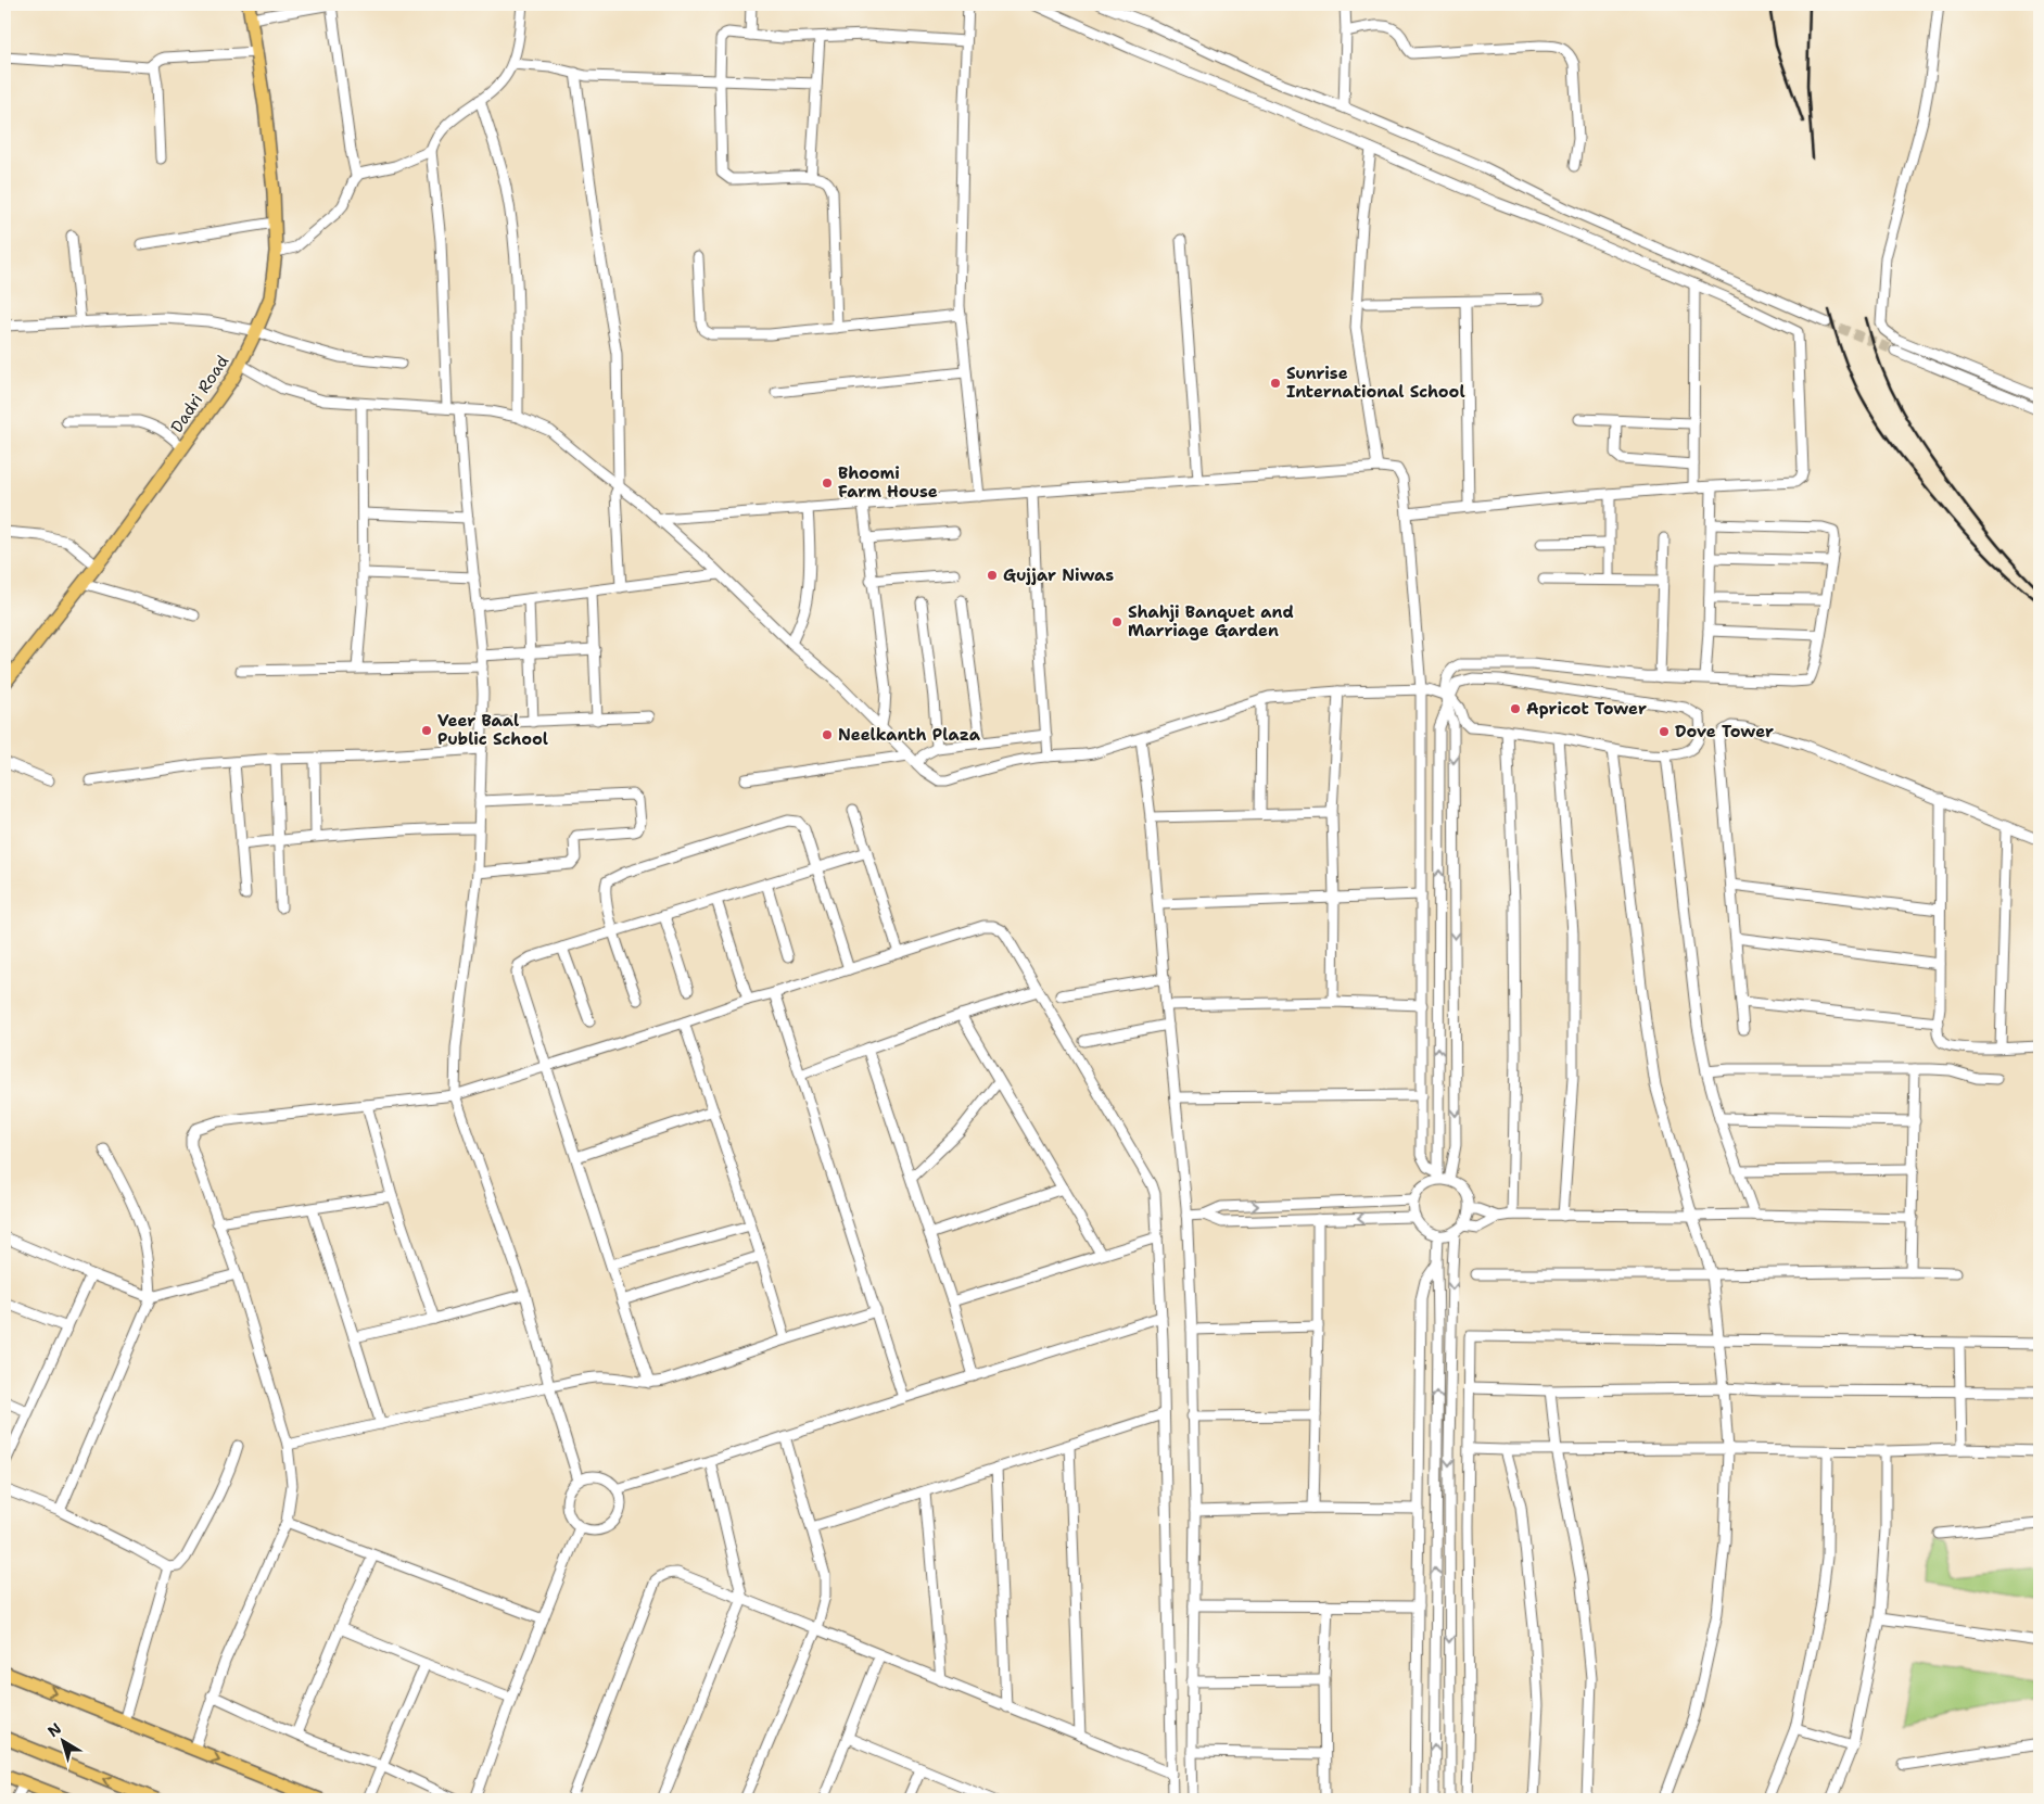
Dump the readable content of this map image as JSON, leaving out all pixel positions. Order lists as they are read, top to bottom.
{
  "streets": {
    "main road": ["Dadri Road"]
  },
  "places": [
    "Sunrise International School",
    "Bhoomi Farm House",
    "Gujjar Niwas",
    "Shahji Banquet and Marriage Garden",
    "Apricot Tower",
    "Veer Baal Public School",
    "Dove Tower",
    "Neelkanth Plaza"
  ],
  "north": "top left"
}
